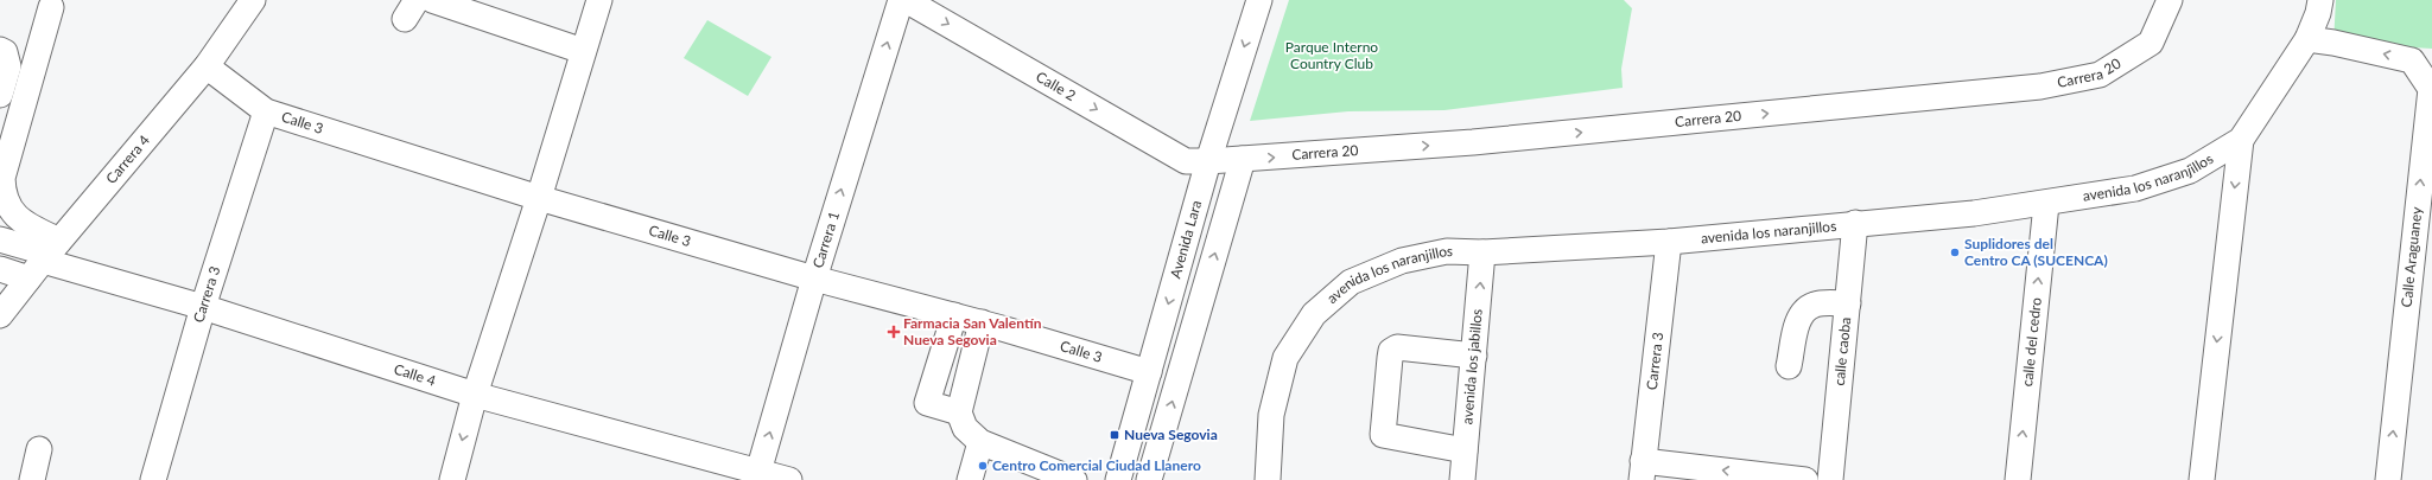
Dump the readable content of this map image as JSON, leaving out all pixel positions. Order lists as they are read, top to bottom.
{
  "streets": {
    "street": [
      "Carrera 20",
      "Calle 2",
      "Calle 3",
      "Carrera 4",
      "avenida los naranjillos",
      "Carrera 1",
      "Avenida Lara",
      "Calle Araguaney",
      "Carrera 3",
      "calle del cedro",
      "calle caoba",
      "avenida los jabillos",
      "Calle 4"
    ]
  },
  "crossings": [
    ["Carrera 20", "Calle 2"],
    ["Carrera 20", "Avenida Lara"],
    ["Calle 2", "Avenida Lara"],
    ["Calle 3", "Carrera 4"],
    ["Calle 3", "Carrera 1"],
    ["Calle 3", "Avenida Lara"],
    ["Calle 3", "Carrera 3"],
    ["Carrera 4", "Calle 4"],
    ["avenida los naranjillos", "Calle Araguaney"],
    ["avenida los naranjillos", "Carrera 3"],
    ["avenida los naranjillos", "calle del cedro"],
    ["avenida los naranjillos", "calle caoba"],
    ["avenida los naranjillos", "avenida los jabillos"],
    ["Carrera 1", "Calle 4"],
    ["Carrera 3", "Calle 4"]
  ],
  "one_way": [
    "Carrera 20",
    "Calle 2",
    "Carrera 1",
    "avenida los jabillos"
  ],
  "parks": ["Parque Interno Country Club"],
  "places": {
    "other": ["Suplidores del Centro CA (SUCENCA)", "Centro Comercial Ciudad Llanero"],
    "health": ["Farmacia San Valentín Nueva Segovia"],
    "transit": ["Nueva Segovia"]
  }
}
